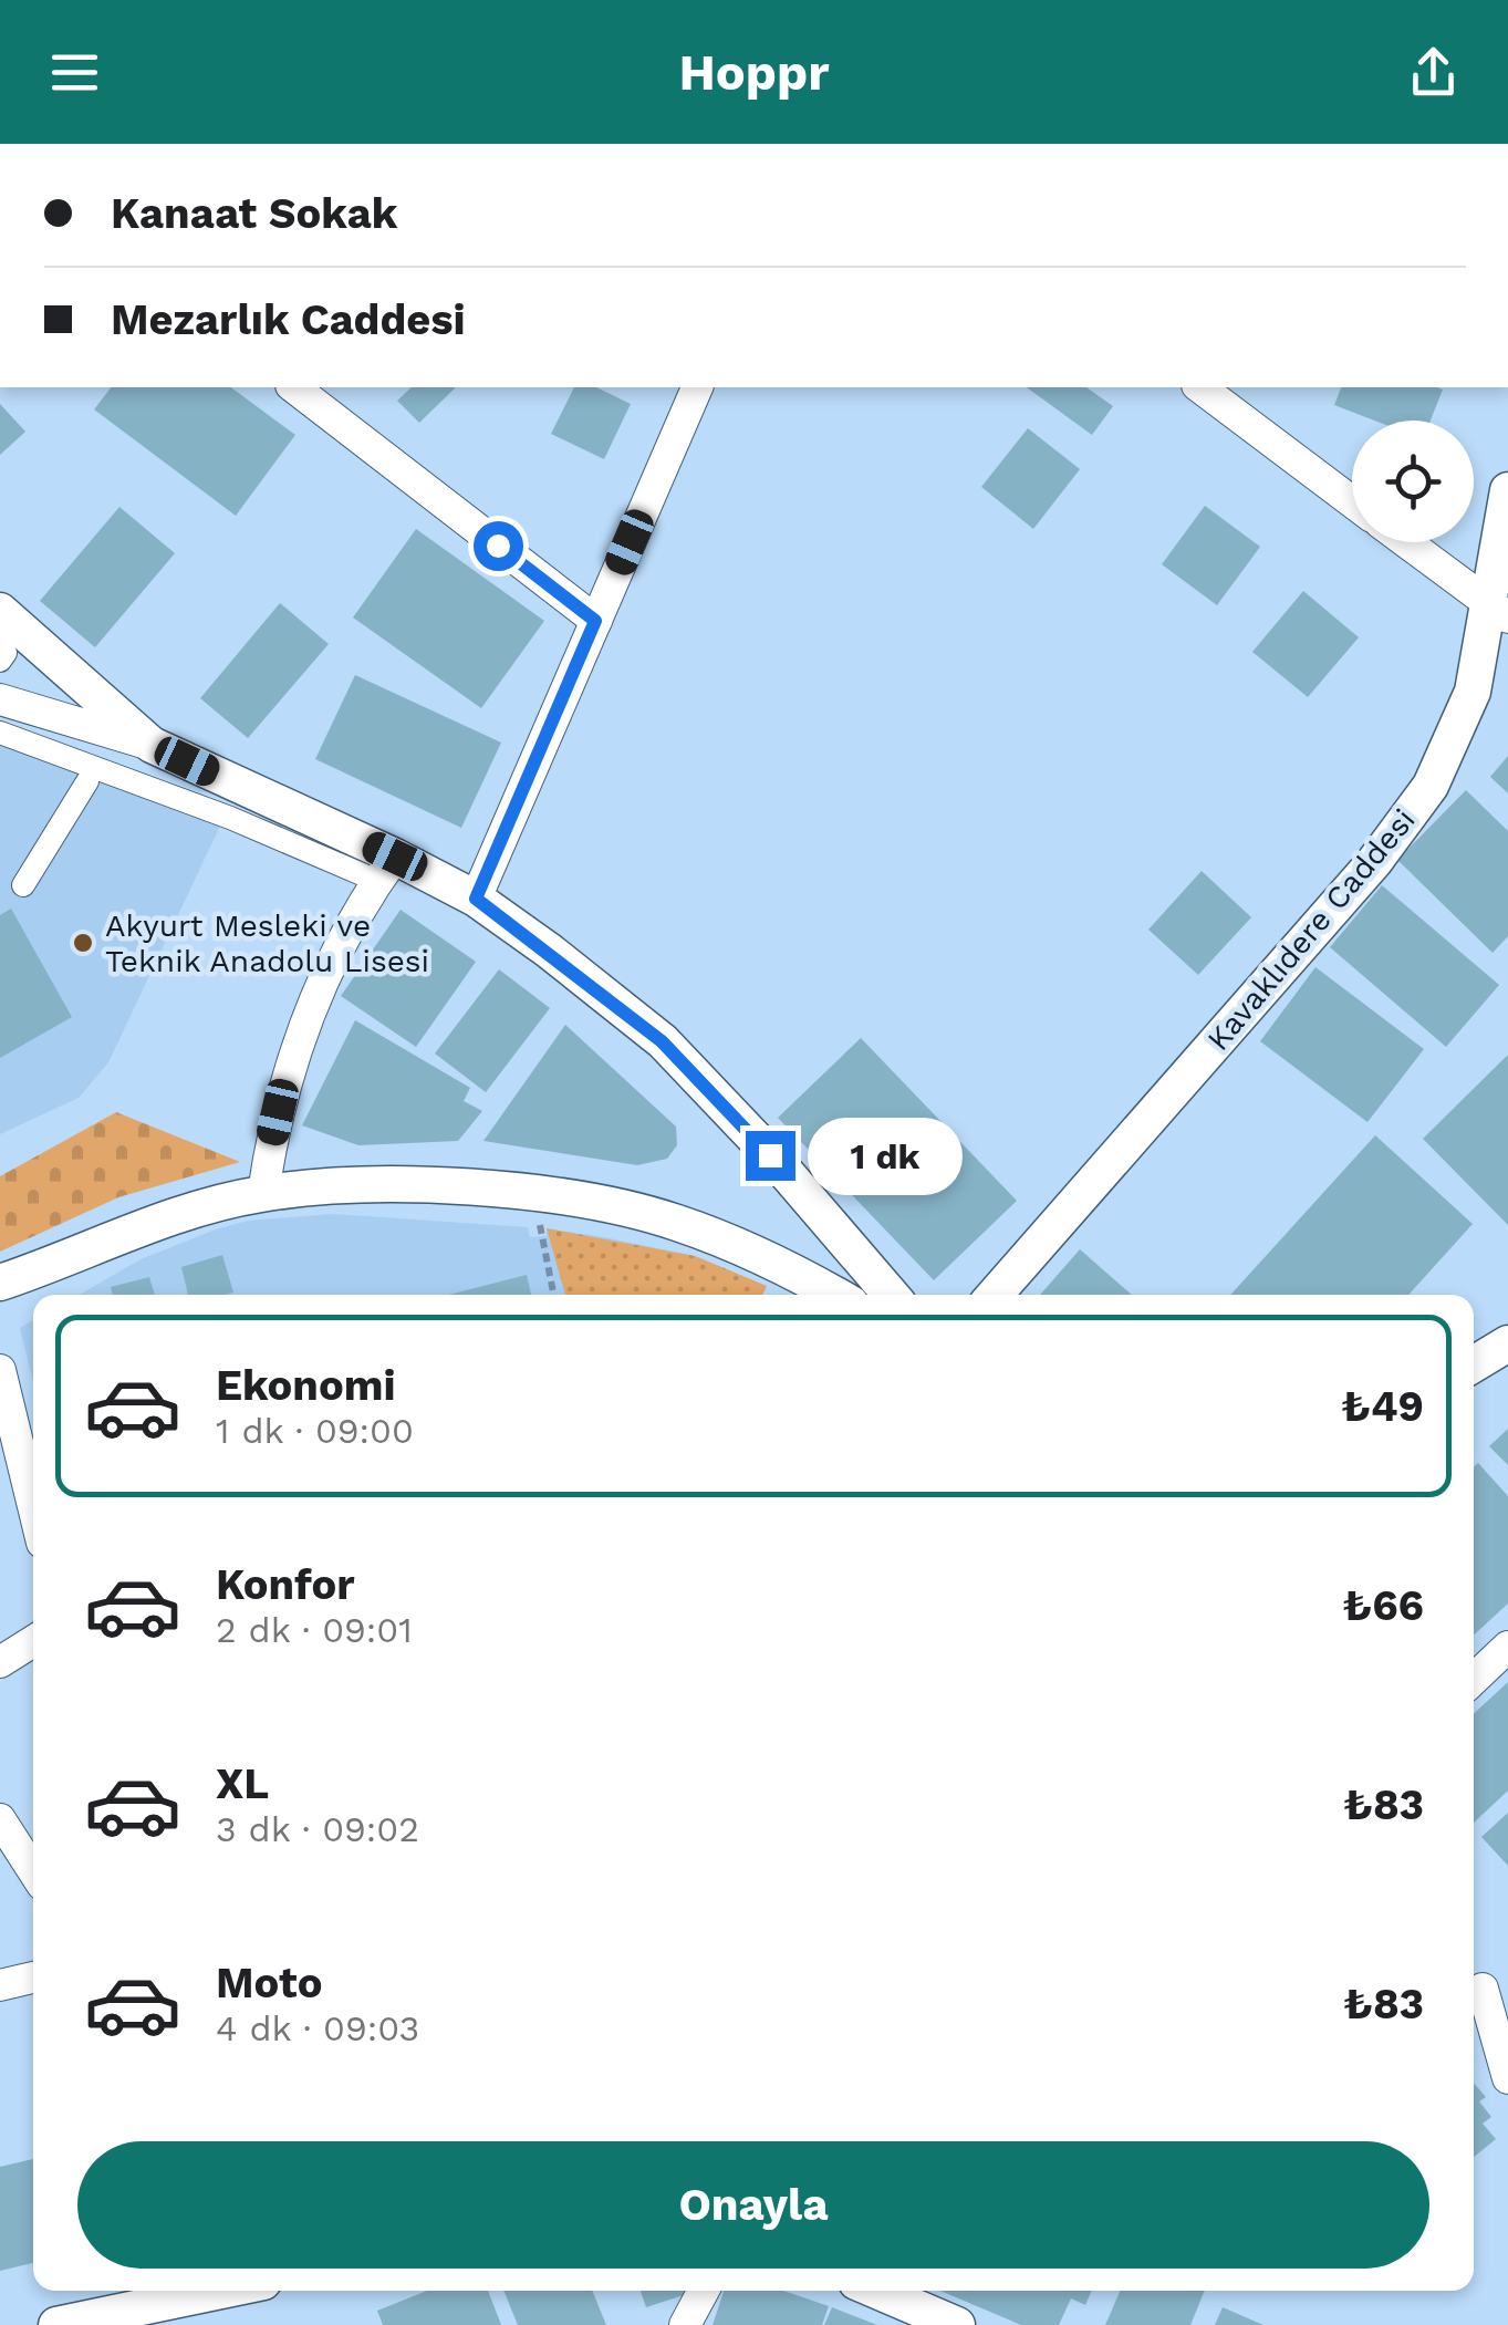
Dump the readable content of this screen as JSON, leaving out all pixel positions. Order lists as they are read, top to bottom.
{
  "streets": {
    "street": ["Kavaklıdere Caddesi"]
  },
  "places": ["Akyurt Mesleki ve Teknik Anadolu Lisesi"],
  "page": {
    "header": "Hoppr",
    "banner": ["Kanaat Sokak", "Mezarlık Caddesi"],
    "bubble": "1 dk",
    "list": [
      {
        "name": "Ekonomi",
        "note": "1 dk · 09:00",
        "value": "₺49"
      },
      {
        "name": "Konfor",
        "note": "2 dk · 09:01",
        "value": "₺66"
      },
      {
        "name": "XL",
        "note": "3 dk · 09:02",
        "value": "₺83"
      },
      {
        "name": "Moto",
        "note": "4 dk · 09:03",
        "value": "₺83"
      }
    ],
    "buttons": "Onayla"
  }
}
